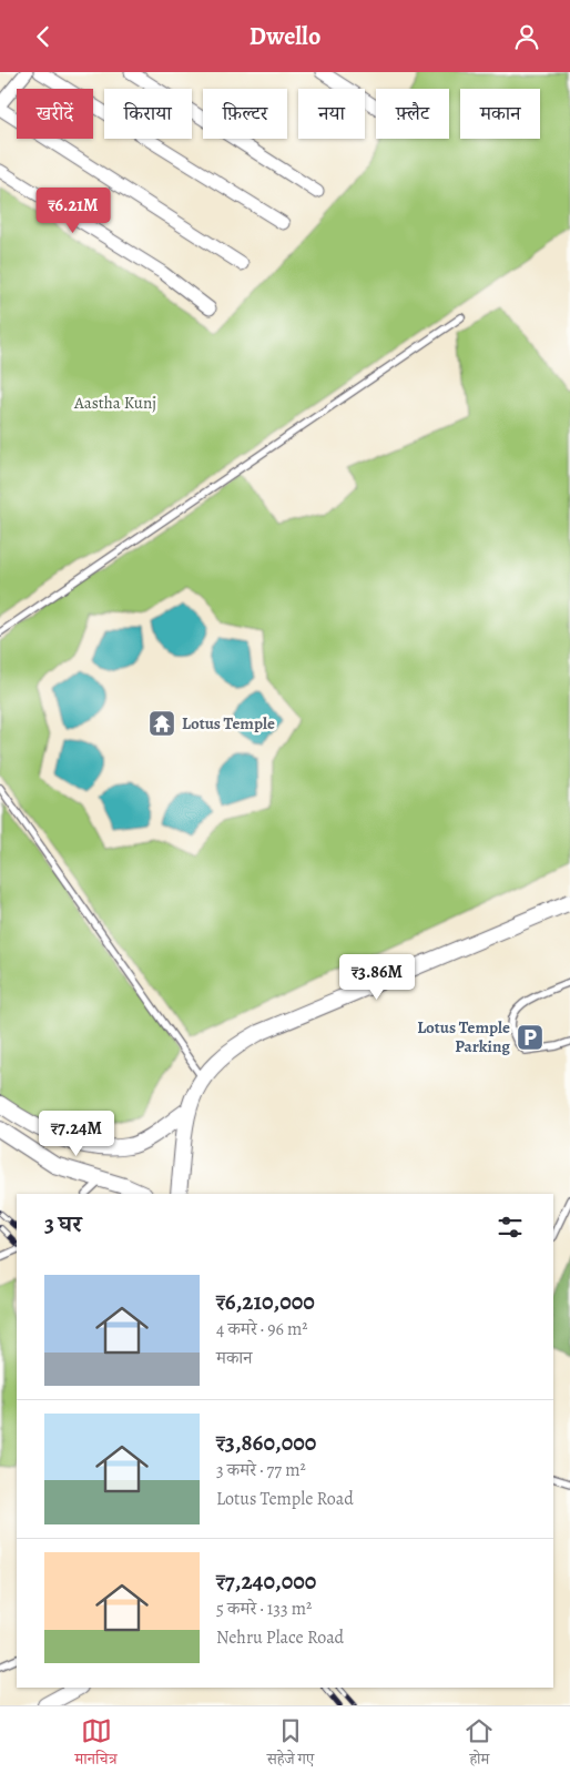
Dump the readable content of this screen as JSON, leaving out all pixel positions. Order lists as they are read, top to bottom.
{
  "parks": ["Aastha Kunj"],
  "places": {
    "temple": ["Lotus Temple"],
    "parking": ["Lotus Temple Parking"]
  },
  "page": {
    "header": "Dwello",
    "chip": [
      "खरीदें",
      "किराया",
      "फ़िल्टर",
      "नया",
      "फ़्लैट",
      "मकान"
    ],
    "price": ["₹6.21M", "₹3.86M", "₹7.24M"],
    "heading": "3 घर",
    "list": [
      {
        "name": "₹6,210,000",
        "note": "4 कमरे · 96 m² · मकान"
      },
      {
        "name": "₹3,860,000",
        "note": "3 कमरे · 77 m² · Lotus Temple Road"
      },
      {
        "name": "₹7,240,000",
        "note": "5 कमरे · 133 m² · Nehru Place Road"
      }
    ],
    "tabs": ["मानचित्र", "सहेजे गए", "होम"]
  }
}
